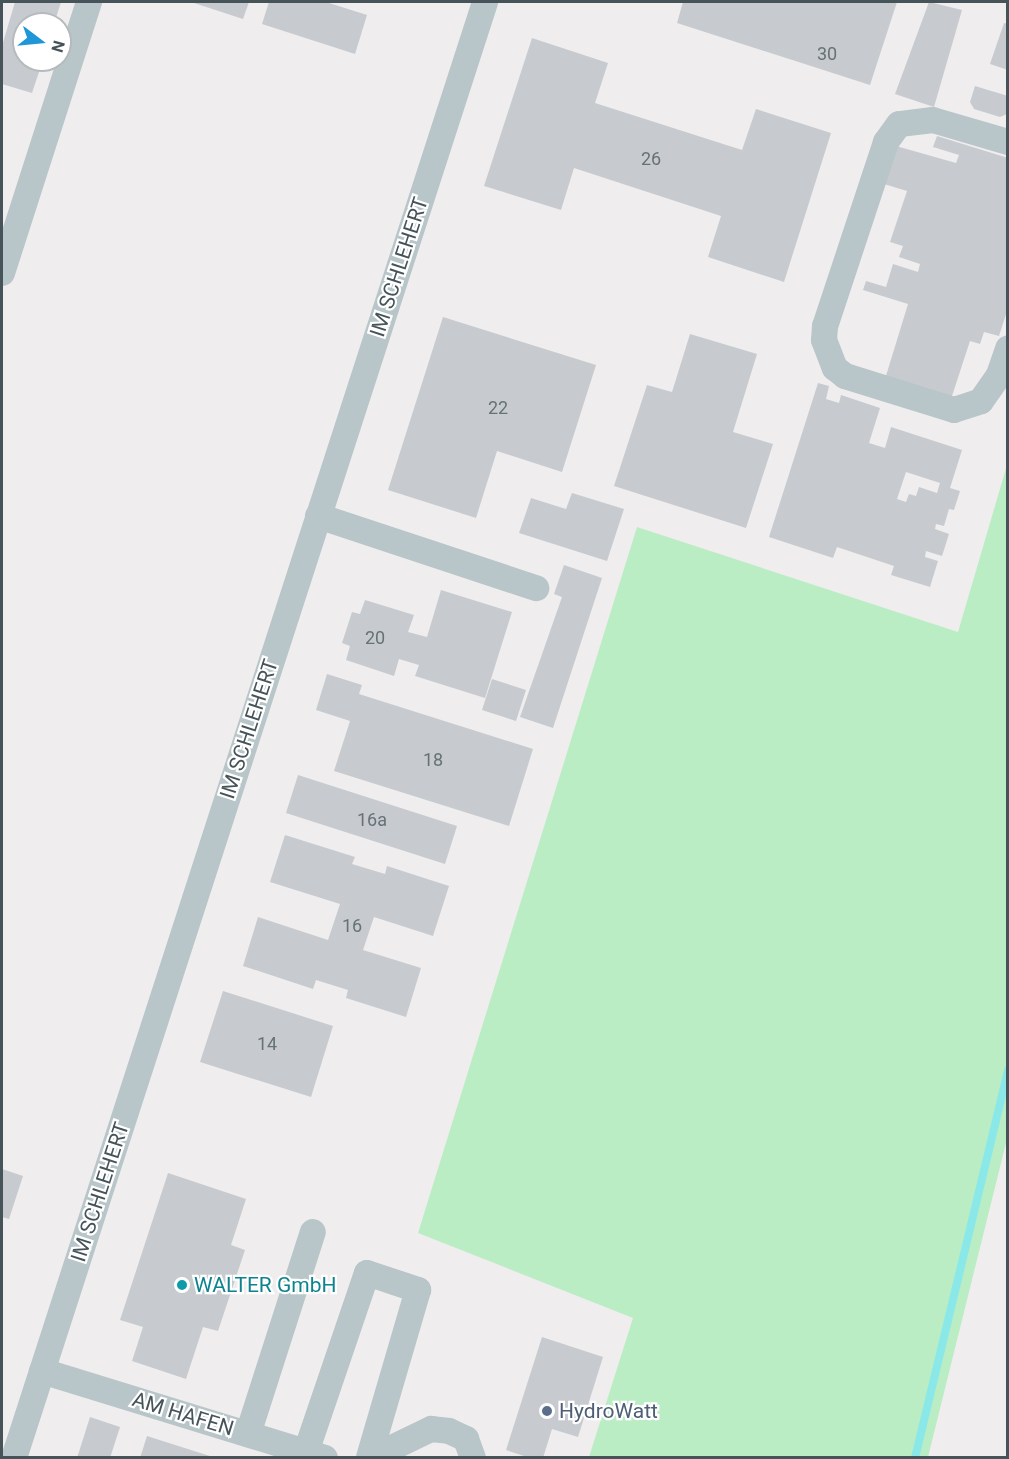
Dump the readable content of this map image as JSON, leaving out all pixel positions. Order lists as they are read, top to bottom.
{
  "streets": {
    "street": ["IM SCHLEHERT", "AM HAFEN"]
  },
  "crossings": [
    ["IM SCHLEHERT", "AM HAFEN"]
  ],
  "places": ["WALTER GmbH", "HydroWatt"],
  "house_numbers": [
    "30",
    "26",
    "22",
    "20",
    "18",
    "16a",
    "16",
    "14"
  ],
  "north": "right"
}
